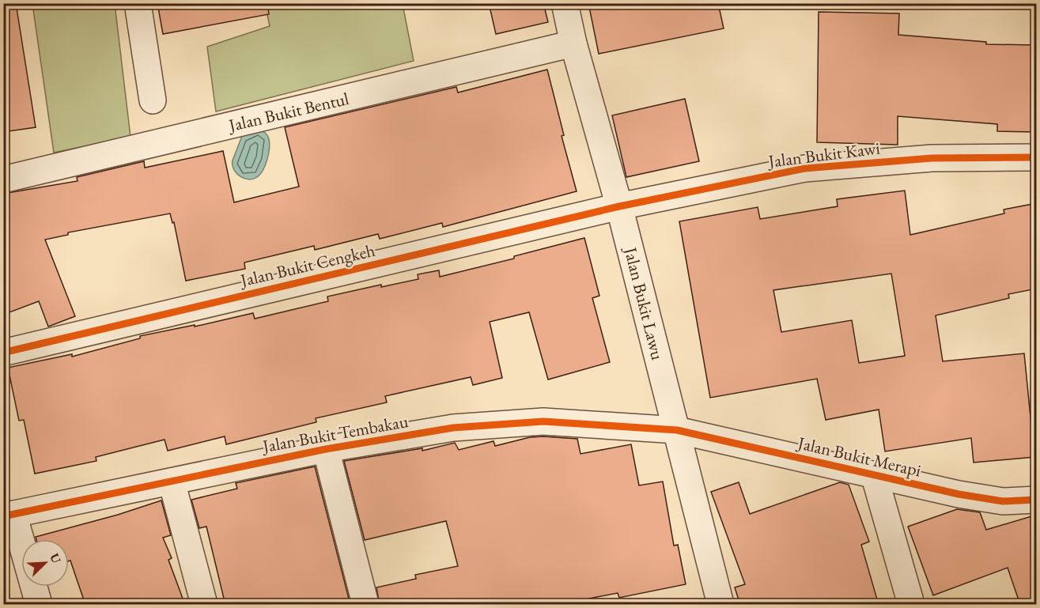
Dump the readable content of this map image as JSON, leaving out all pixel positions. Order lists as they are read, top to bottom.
{
  "streets": {
    "street": [
      "Jalan Bukit Bentul",
      "Jalan Bukit Kawi",
      "Jalan Bukit Cengkeh",
      "Jalan Bukit Lawu",
      "Jalan Bukit Tembakau",
      "Jalan Bukit Merapi"
    ]
  },
  "crossings": [
    ["Jalan Bukit Bentul", "Jalan Bukit Lawu"],
    ["Jalan Bukit Kawi", "Jalan Bukit Cengkeh"],
    ["Jalan Bukit Kawi", "Jalan Bukit Lawu"],
    ["Jalan Bukit Cengkeh", "Jalan Bukit Lawu"],
    ["Jalan Bukit Lawu", "Jalan Bukit Tembakau"],
    ["Jalan Bukit Lawu", "Jalan Bukit Merapi"],
    ["Jalan Bukit Tembakau", "Jalan Bukit Merapi"]
  ],
  "north": "top right"
}
